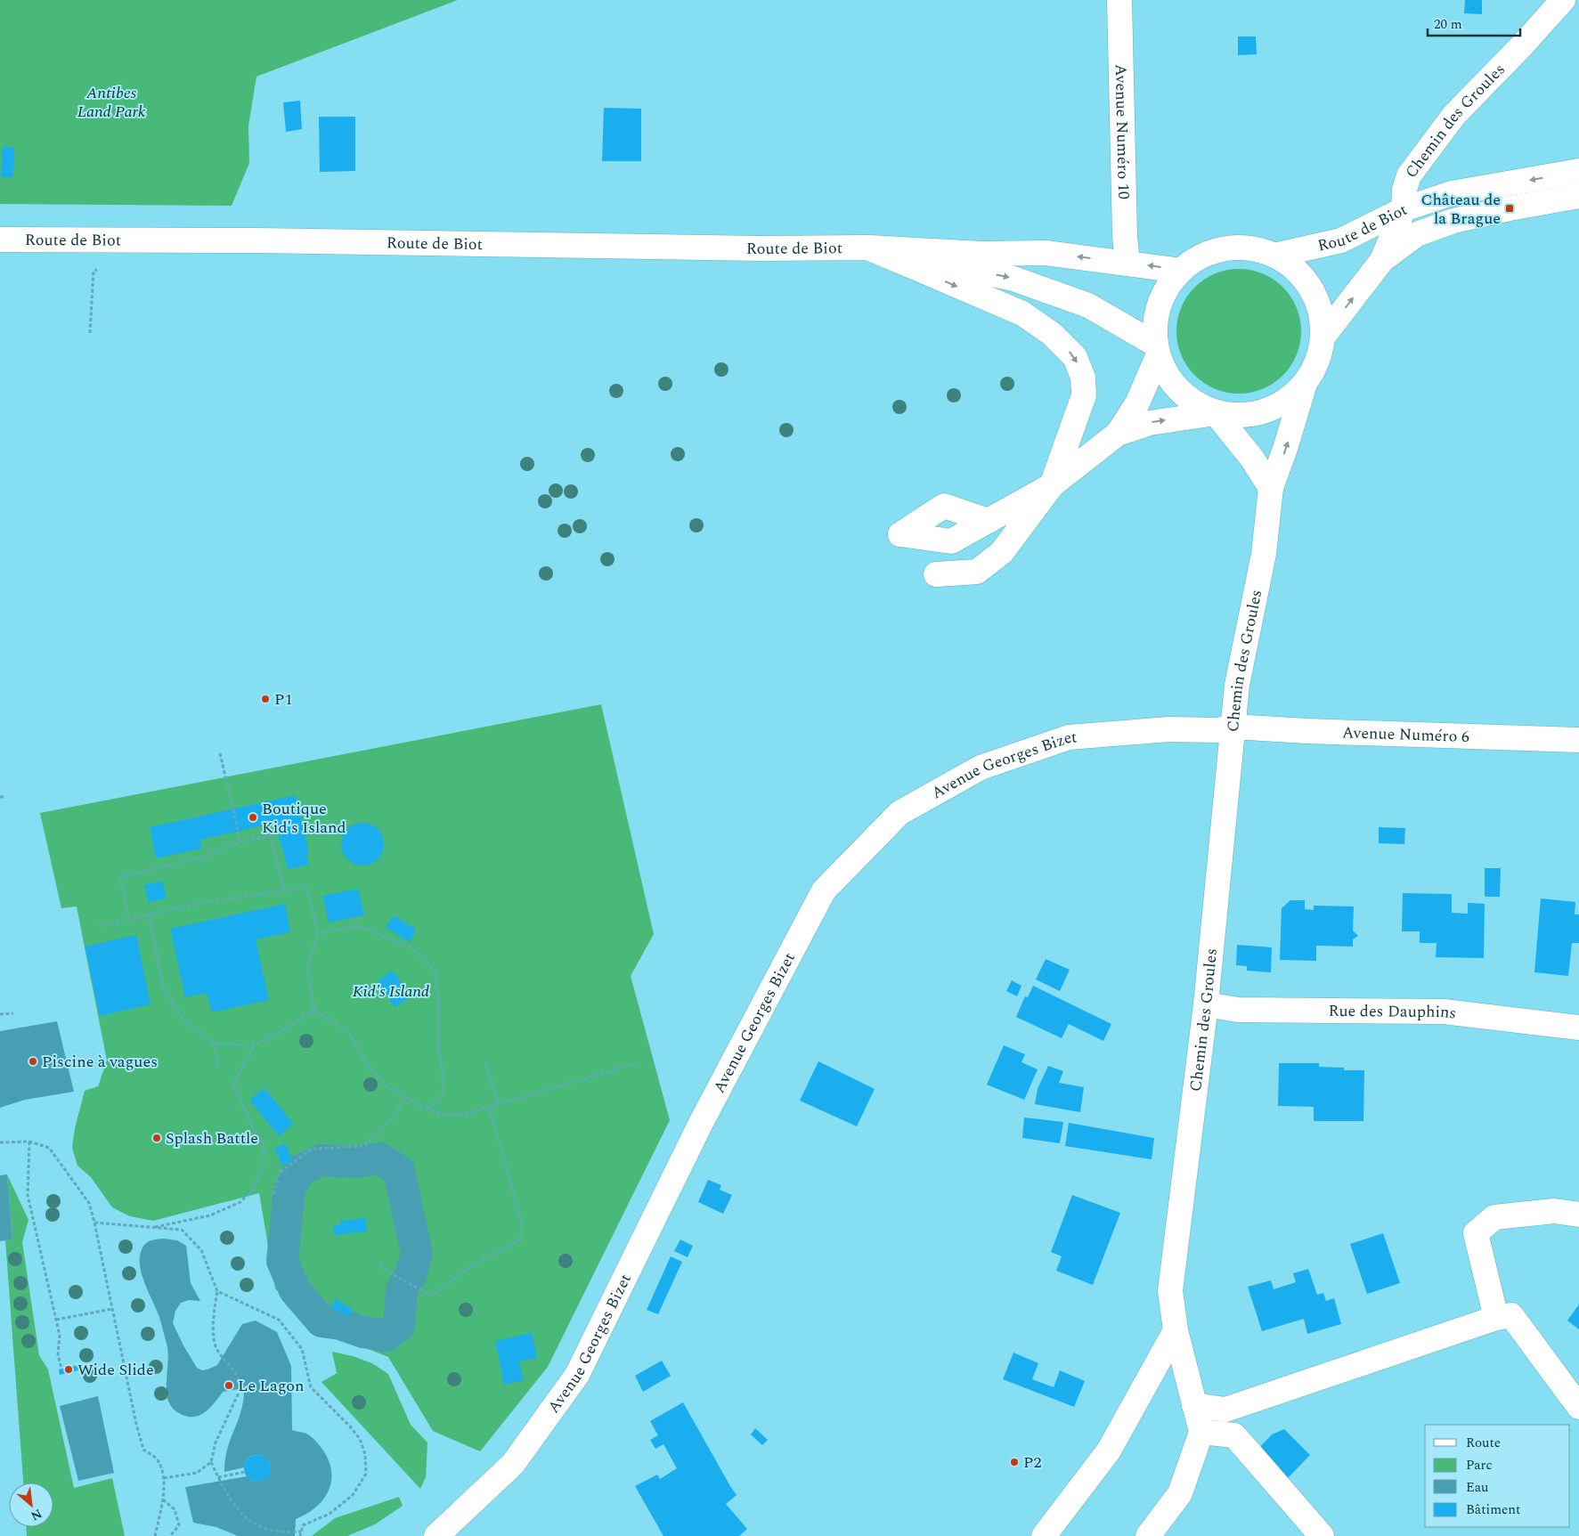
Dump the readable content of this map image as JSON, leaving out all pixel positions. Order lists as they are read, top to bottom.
{
  "streets": {
    "street": [
      "Chemin des Groules",
      "Avenue Numéro 10",
      "Route de Biot",
      "Avenue Numéro 6",
      "Avenue Georges Bizet",
      "Rue des Dauphins"
    ]
  },
  "crossings": [
    ["Chemin des Groules", "Route de Biot"],
    ["Chemin des Groules", "Avenue Numéro 6"],
    ["Chemin des Groules", "Avenue Georges Bizet"],
    ["Chemin des Groules", "Rue des Dauphins"],
    ["Avenue Numéro 6", "Avenue Georges Bizet"]
  ],
  "parks": ["Antibes Land Park", "Kid's Island"],
  "places": {
    "transit": ["Château de la Brague"],
    "other": [
      "P1",
      "Boutique Kid's Island",
      "Piscine à vagues",
      "Splash Battle",
      "Wide Slide",
      "Le Lagon",
      "P2"
    ]
  },
  "legend": [
    "Route",
    "Parc",
    "Eau",
    "Bâtiment"
  ],
  "scale_bar": "20 m",
  "north": "bottom right"
}
